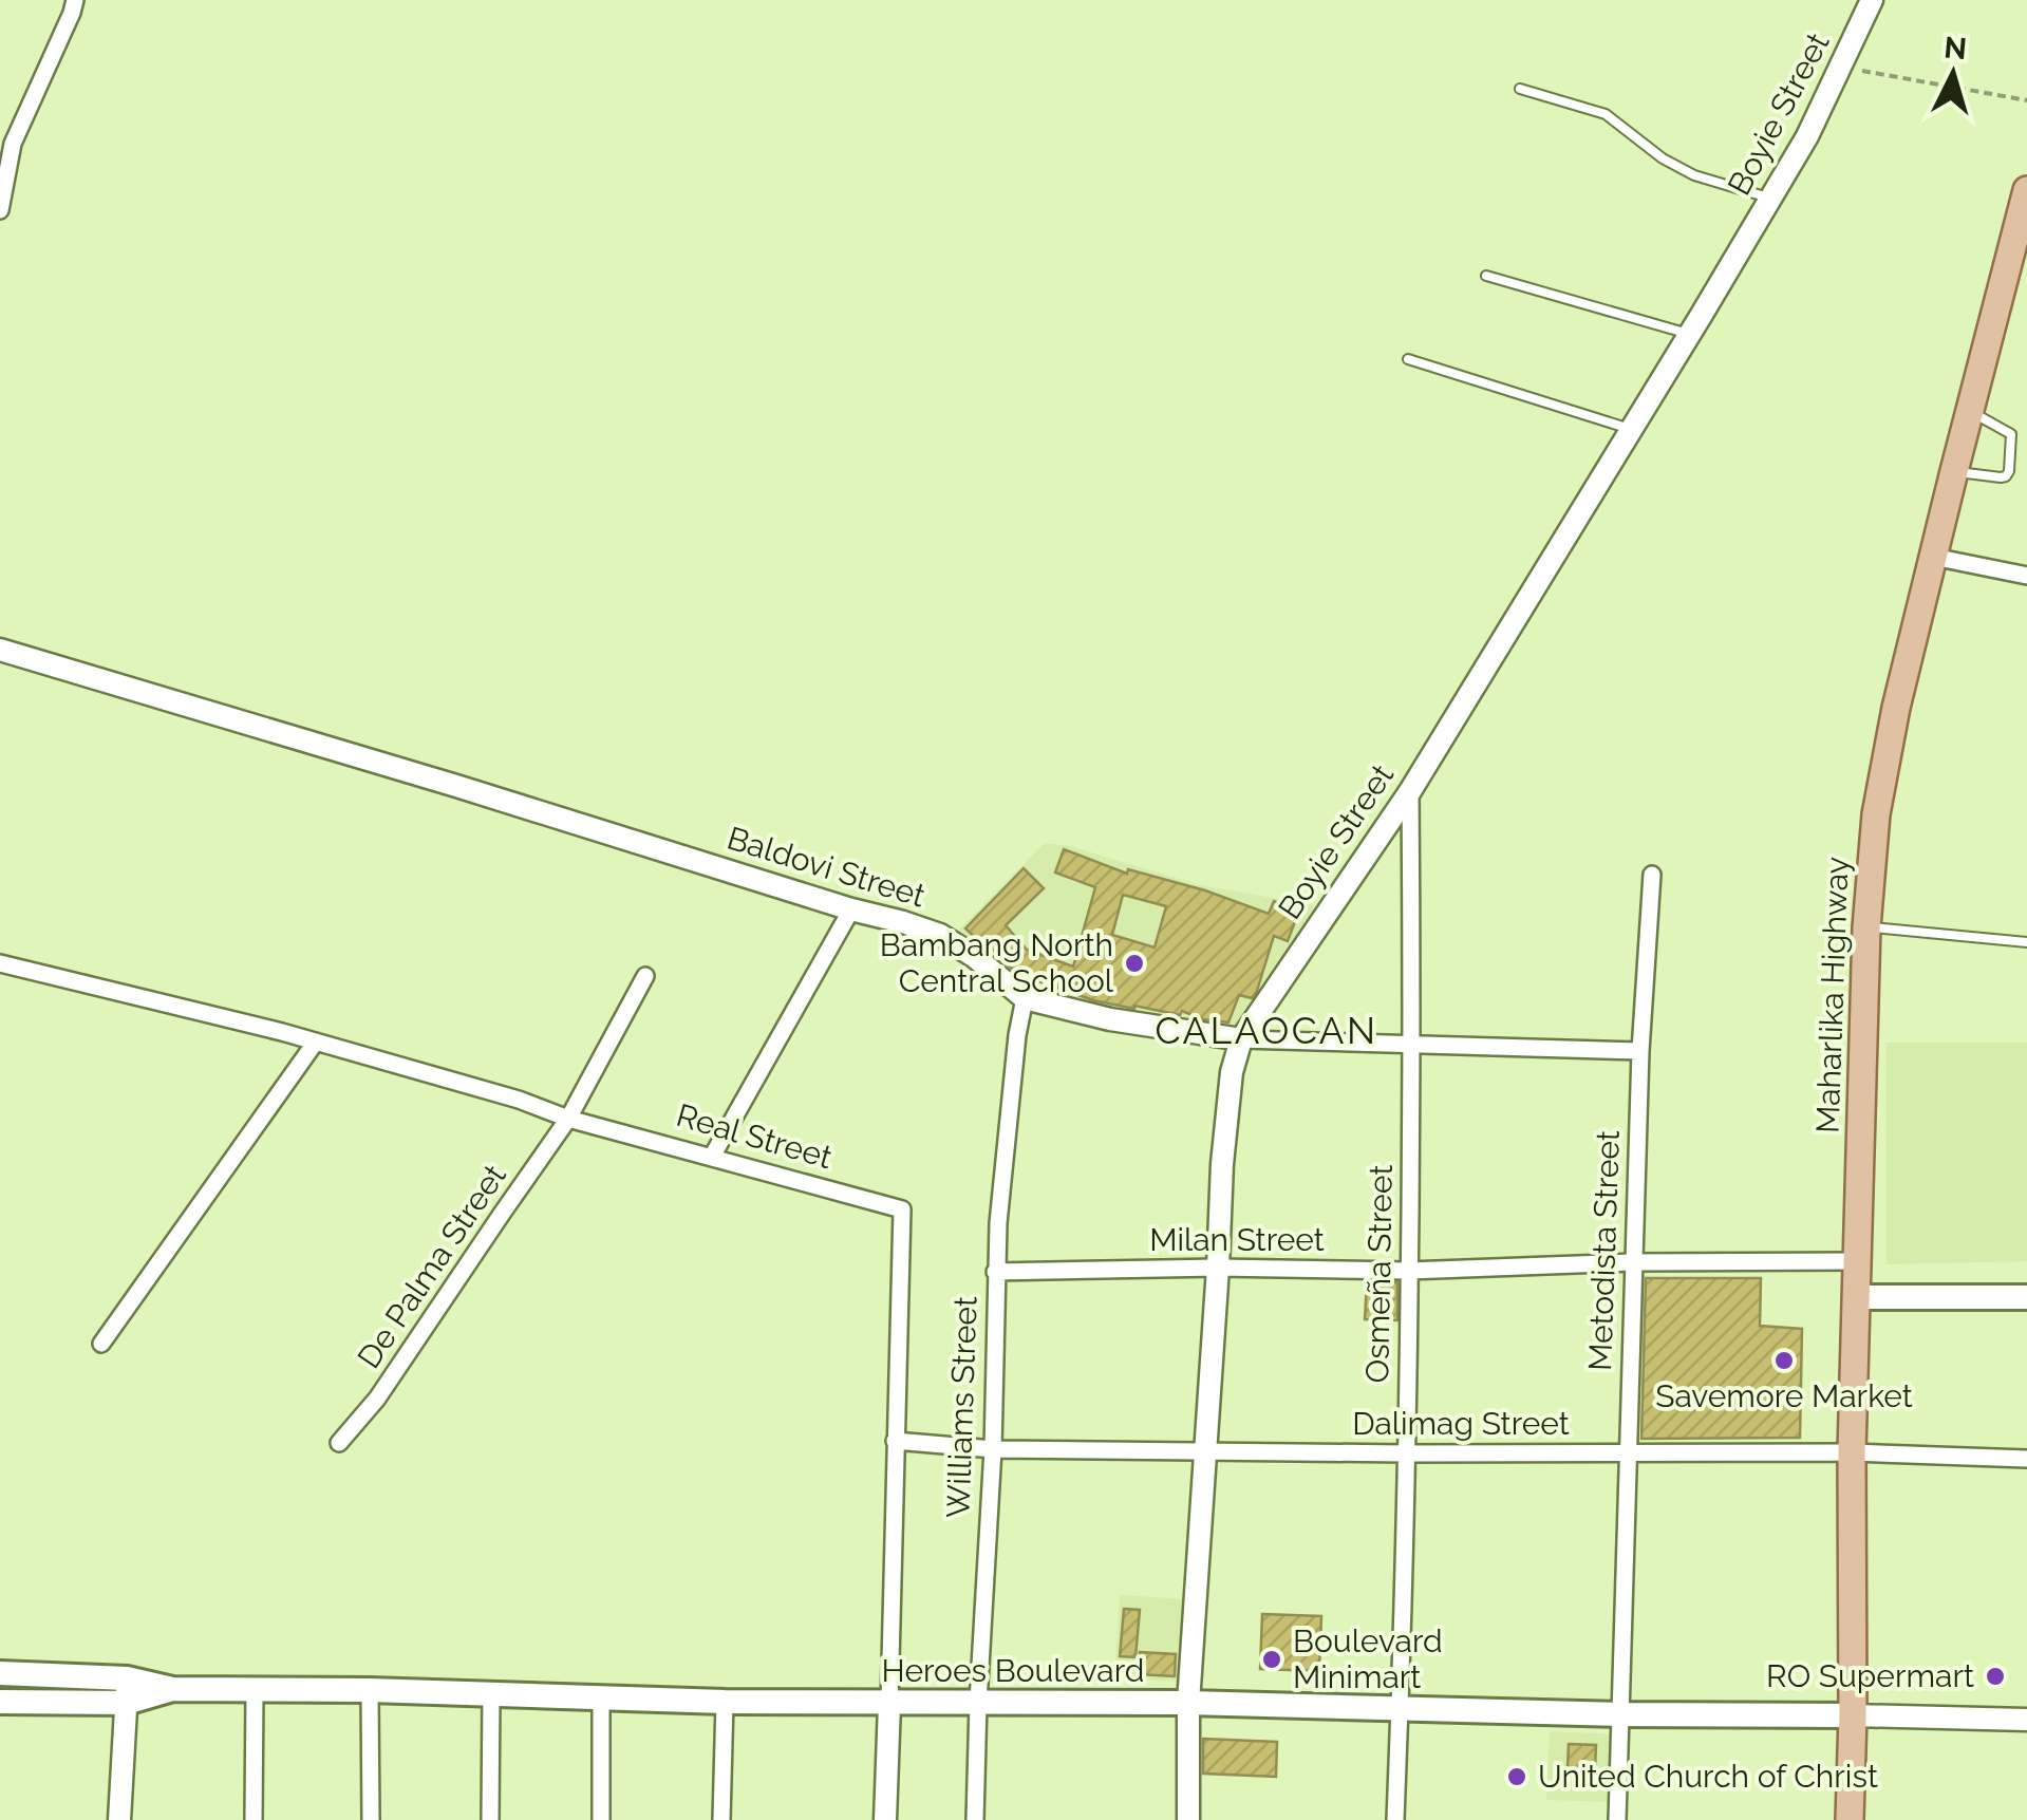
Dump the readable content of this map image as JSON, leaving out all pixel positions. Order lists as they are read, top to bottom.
{
  "streets": {
    "main road": ["Maharlika Highway", "Heroes Boulevard"],
    "street": [
      "Boyie Street",
      "Baldovi Street",
      "Real Street",
      "Milan Street",
      "Metodista Street",
      "De Palma Street",
      "Osmeña Street",
      "Williams Street",
      "Dalimag Street"
    ]
  },
  "crossings": [
    ["Boyie Street", "Baldovi Street"],
    ["Boyie Street", "Milan Street"],
    ["Boyie Street", "Osmeña Street"],
    ["Boyie Street", "Dalimag Street"],
    ["Boyie Street", "Heroes Boulevard"],
    ["Baldovi Street", "Metodista Street"],
    ["Baldovi Street", "Osmeña Street"],
    ["Baldovi Street", "Williams Street"],
    ["Maharlika Highway", "Milan Street"],
    ["Maharlika Highway", "Dalimag Street"],
    ["Maharlika Highway", "Heroes Boulevard"],
    ["Real Street", "De Palma Street"],
    ["Real Street", "Dalimag Street"],
    ["Real Street", "Heroes Boulevard"],
    ["Milan Street", "Metodista Street"],
    ["Milan Street", "Osmeña Street"],
    ["Milan Street", "Williams Street"],
    ["Metodista Street", "Dalimag Street"],
    ["Metodista Street", "Heroes Boulevard"],
    ["Osmeña Street", "Dalimag Street"],
    ["Osmeña Street", "Heroes Boulevard"],
    ["Williams Street", "Dalimag Street"],
    ["Williams Street", "Heroes Boulevard"]
  ],
  "districts": ["CALAOCAN"],
  "places": [
    "Bambang North Central School",
    "Savemore Market",
    "Boulevard Minimart",
    "RO Supermart",
    "United Church of Christ"
  ],
  "north": "top"
}
